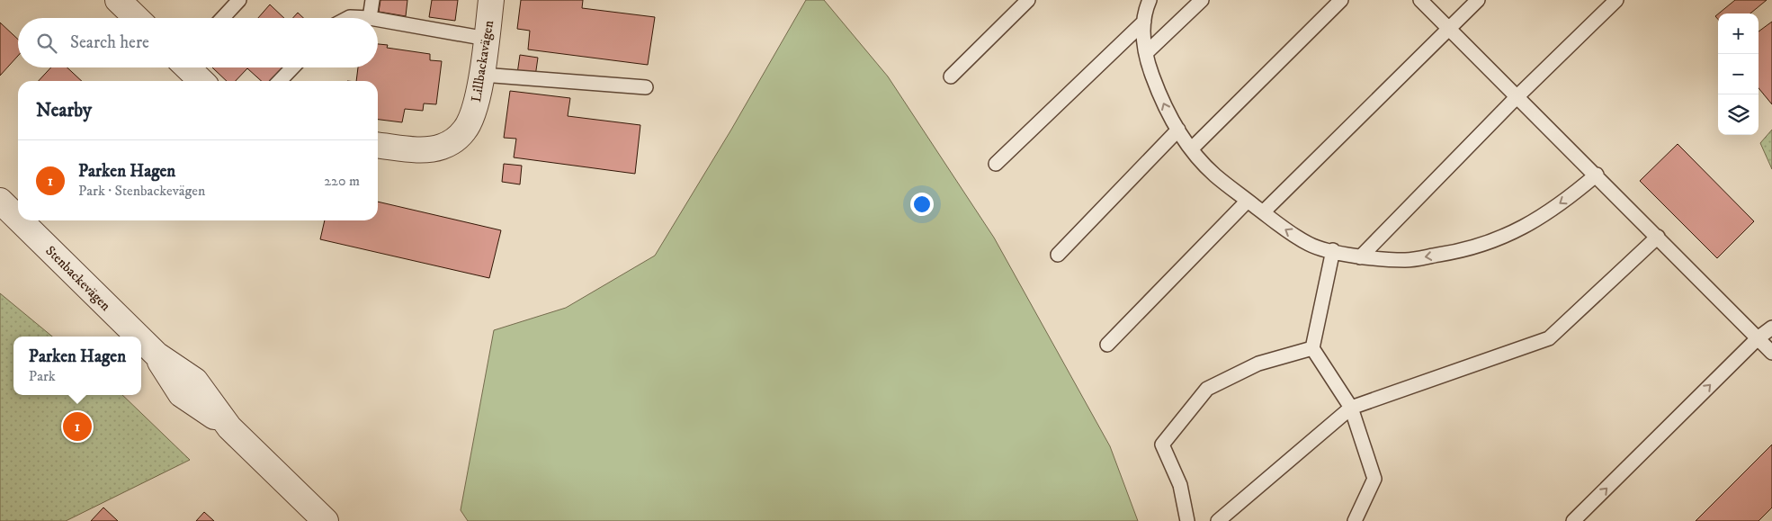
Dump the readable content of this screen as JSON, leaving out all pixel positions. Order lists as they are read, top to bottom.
{
  "streets": {
    "street": ["Lillbackavägen", "Stenbackevägen"]
  },
  "page": {
    "map_buttons": ["+", "−"],
    "search": "Search here",
    "heading": "Nearby",
    "list": [
      {
        "mark": "1",
        "name": "Parken Hagen",
        "note": "Park · Stenbackevägen",
        "value": "220 m"
      }
    ],
    "popup": ["Parken Hagen", "Park"],
    "pins": "1"
  }
}
